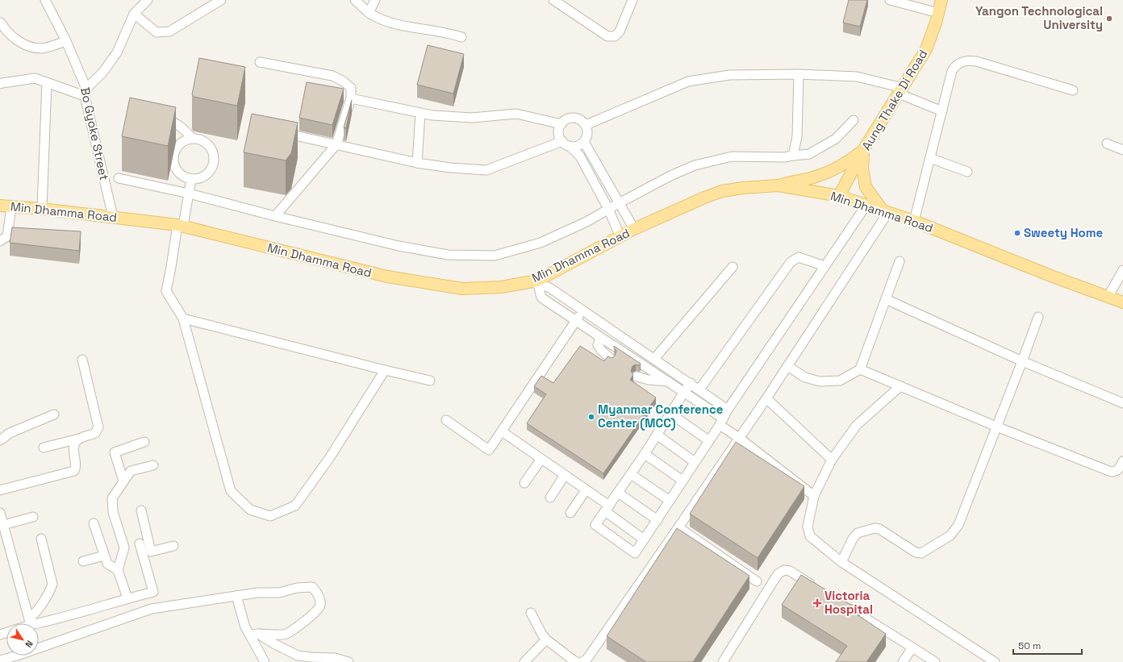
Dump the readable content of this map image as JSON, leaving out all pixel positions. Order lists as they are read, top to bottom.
{
  "streets": {
    "main road": ["Aung Thake Di Road", "Min Dhamma Road"],
    "street": ["Bo Gyoke Street"]
  },
  "crossings": [
    ["Aung Thake Di Road", "Min Dhamma Road"],
    ["Bo Gyoke Street", "Min Dhamma Road"]
  ],
  "places": {
    "other": ["Yangon Technological University", "Sweety Home", "Myanmar Conference Center (MCC)"],
    "health": ["Victoria Hospital"]
  },
  "scale_bar": "50 m",
  "north": "bottom right"
}
